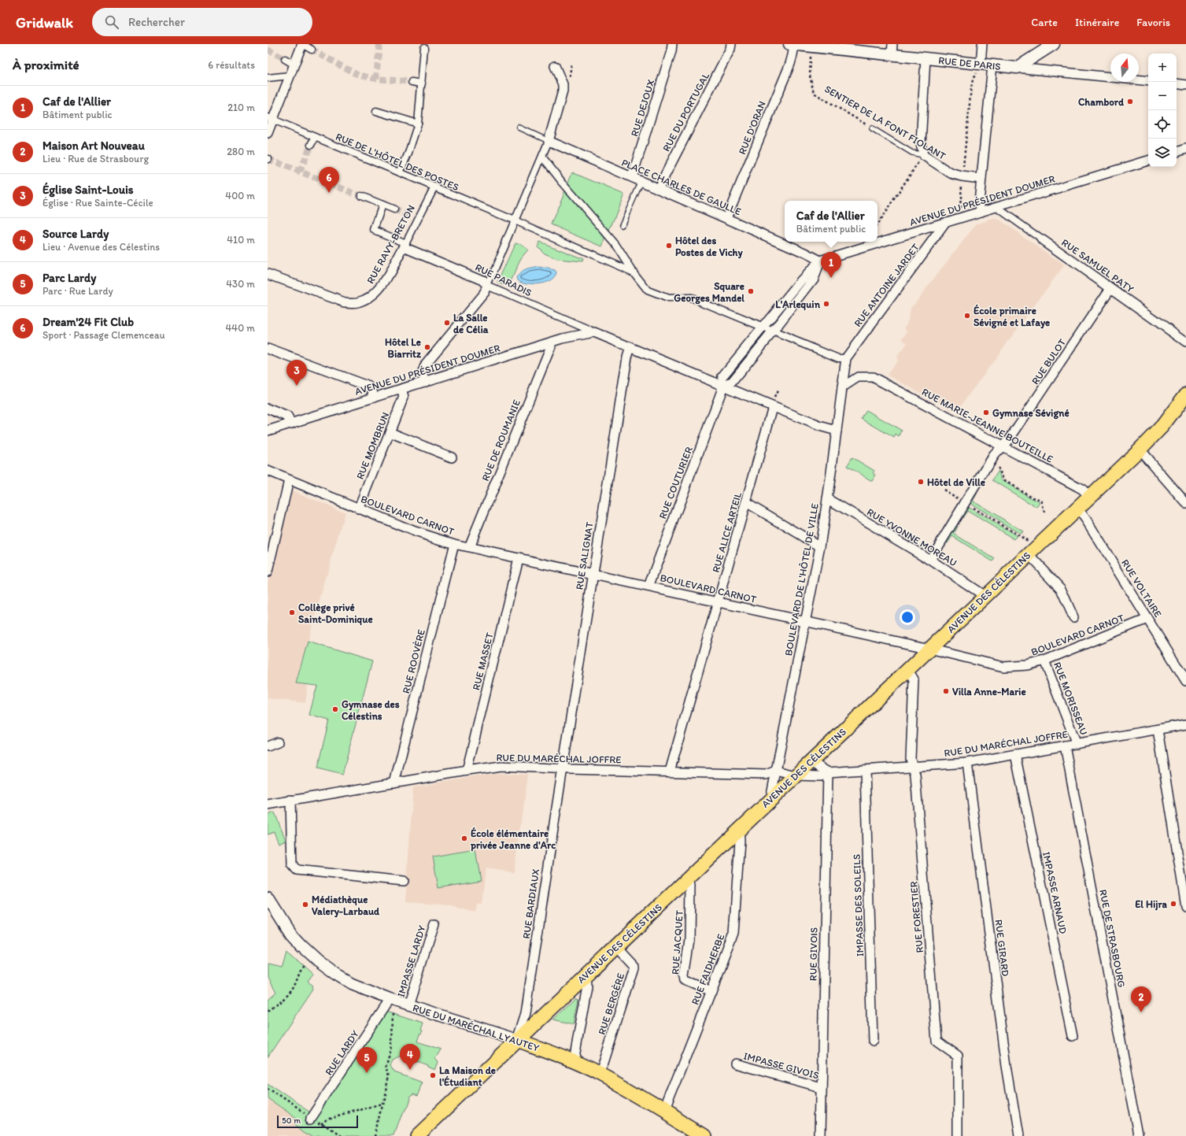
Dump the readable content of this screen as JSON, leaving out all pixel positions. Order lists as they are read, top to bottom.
{
  "streets": {
    "main road": ["AVENUE DES CÉLESTINS", "RUE DU MARÉCHAL LYAUTEY"],
    "street": [
      "RUE DE PARIS",
      "RUE DEJOUX",
      "RUE DU PORTUGAL",
      "SENTIER DE LA FONT FIOLANT",
      "RUE D'ORAN",
      "RUE DE L'HÔTEL DES POSTES",
      "PLACE CHARLES DE GAULLE",
      "AVENUE DU PRÉSIDENT DOUMER",
      "RUE RAVY-BRETON",
      "RUE SAMUEL PATY",
      "RUE PARADIS",
      "RUE ANTOINE JARDET",
      "RUE BULOT",
      "RUE MARIE-JEANNE BOUTEILLE",
      "RUE DE ROUMANIE",
      "RUE MOMBRUN",
      "RUE COUTURIER",
      "BOULEVARD CARNOT",
      "RUE ALICE ARTEIL",
      "RUE YVONNE MOREAU",
      "RUE SALIGNAT",
      "BOULEVARD DE L'HÔTEL DE VILLE",
      "RUE VOLTAIRE",
      "RUE ROOVÈRE",
      "RUE MASSET",
      "RUE MORISSEAU",
      "RUE DU MARÉCHAL JOFFRE",
      "IMPASSE ARNAUD",
      "RUE BARDIAUX",
      "IMPASSE DES SOLEILS",
      "RUE FORESTIER",
      "RUE DE STRASBOURG",
      "RUE JACQUET",
      "RUE GIRARD",
      "RUE GIVOIS",
      "IMPASSE LARDY",
      "RUE FAIDHERBE",
      "RUE BERGÈRE",
      "RUE LARDY",
      "IMPASSE GIVOIS"
    ]
  },
  "crossings": [
    ["RUE DE PARIS", "RUE D'ORAN"],
    ["RUE DEJOUX", "PLACE CHARLES DE GAULLE"],
    ["RUE DU PORTUGAL", "PLACE CHARLES DE GAULLE"],
    ["RUE D'ORAN", "PLACE CHARLES DE GAULLE"],
    ["RUE DE L'HÔTEL DES POSTES", "RUE RAVY-BRETON"],
    ["PLACE CHARLES DE GAULLE", "AVENUE DU PRÉSIDENT DOUMER"],
    ["AVENUE DU PRÉSIDENT DOUMER", "RUE SAMUEL PATY"],
    ["AVENUE DU PRÉSIDENT DOUMER", "RUE PARADIS"],
    ["AVENUE DU PRÉSIDENT DOUMER", "RUE ANTOINE JARDET"],
    ["AVENUE DU PRÉSIDENT DOUMER", "RUE DE ROUMANIE"],
    ["AVENUE DU PRÉSIDENT DOUMER", "RUE MOMBRUN"],
    ["RUE RAVY-BRETON", "RUE PARADIS"],
    ["RUE SAMUEL PATY", "RUE BULOT"],
    ["RUE ANTOINE JARDET", "BOULEVARD DE L'HÔTEL DE VILLE"],
    ["RUE BULOT", "RUE MARIE-JEANNE BOUTEILLE"],
    ["RUE BULOT", "RUE YVONNE MOREAU"],
    ["RUE MARIE-JEANNE BOUTEILLE", "BOULEVARD DE L'HÔTEL DE VILLE"],
    ["RUE MARIE-JEANNE BOUTEILLE", "AVENUE DES CÉLESTINS"],
    ["RUE DE ROUMANIE", "BOULEVARD CARNOT"],
    ["RUE MOMBRUN", "BOULEVARD CARNOT"],
    ["RUE COUTURIER", "BOULEVARD CARNOT"],
    ["BOULEVARD CARNOT", "RUE ALICE ARTEIL"],
    ["BOULEVARD CARNOT", "RUE SALIGNAT"],
    ["BOULEVARD CARNOT", "BOULEVARD DE L'HÔTEL DE VILLE"],
    ["BOULEVARD CARNOT", "RUE VOLTAIRE"],
    ["BOULEVARD CARNOT", "AVENUE DES CÉLESTINS"],
    ["BOULEVARD CARNOT", "RUE ROOVÈRE"],
    ["BOULEVARD CARNOT", "RUE MASSET"],
    ["BOULEVARD CARNOT", "RUE MORISSEAU"],
    ["RUE ALICE ARTEIL", "RUE DU MARÉCHAL JOFFRE"],
    ["RUE YVONNE MOREAU", "BOULEVARD DE L'HÔTEL DE VILLE"],
    ["RUE YVONNE MOREAU", "AVENUE DES CÉLESTINS"],
    ["RUE SALIGNAT", "RUE DU MARÉCHAL JOFFRE"],
    ["RUE SALIGNAT", "RUE BARDIAUX"],
    ["BOULEVARD DE L'HÔTEL DE VILLE", "AVENUE DES CÉLESTINS"],
    ["BOULEVARD DE L'HÔTEL DE VILLE", "RUE DU MARÉCHAL JOFFRE"],
    ["RUE VOLTAIRE", "AVENUE DES CÉLESTINS"],
    ["AVENUE DES CÉLESTINS", "RUE DU MARÉCHAL JOFFRE"],
    ["AVENUE DES CÉLESTINS", "RUE BARDIAUX"],
    ["AVENUE DES CÉLESTINS", "RUE JACQUET"],
    ["AVENUE DES CÉLESTINS", "RUE FAIDHERBE"],
    ["AVENUE DES CÉLESTINS", "RUE BERGÈRE"],
    ["AVENUE DES CÉLESTINS", "RUE DU MARÉCHAL LYAUTEY"],
    ["RUE ROOVÈRE", "RUE DU MARÉCHAL JOFFRE"],
    ["RUE MASSET", "RUE DU MARÉCHAL JOFFRE"],
    ["RUE MORISSEAU", "RUE DU MARÉCHAL JOFFRE"],
    ["RUE DU MARÉCHAL JOFFRE", "IMPASSE ARNAUD"],
    ["RUE DU MARÉCHAL JOFFRE", "RUE BARDIAUX"],
    ["RUE DU MARÉCHAL JOFFRE", "IMPASSE DES SOLEILS"],
    ["RUE DU MARÉCHAL JOFFRE", "RUE FORESTIER"],
    ["RUE DU MARÉCHAL JOFFRE", "RUE DE STRASBOURG"],
    ["RUE DU MARÉCHAL JOFFRE", "RUE GIRARD"],
    ["RUE DU MARÉCHAL JOFFRE", "RUE GIVOIS"],
    ["RUE BARDIAUX", "RUE DU MARÉCHAL LYAUTEY"],
    ["RUE JACQUET", "RUE FAIDHERBE"],
    ["RUE GIVOIS", "IMPASSE GIVOIS"],
    ["IMPASSE LARDY", "RUE DU MARÉCHAL LYAUTEY"],
    ["RUE FAIDHERBE", "RUE DU MARÉCHAL LYAUTEY"],
    ["RUE BERGÈRE", "RUE DU MARÉCHAL LYAUTEY"],
    ["RUE DU MARÉCHAL LYAUTEY", "RUE LARDY"]
  ],
  "places": [
    "Chambord",
    "Hôtel des Postes de Vichy",
    "Square Georges Mandel",
    "L'Arlequin",
    "École primaire Sévigné et Lafaye",
    "La Salle de Célia",
    "Hôtel Le Biarritz",
    "Gymnase Sévigné",
    "Hôtel de Ville",
    "Collège privé Saint-Dominique",
    "Villa Anne-Marie",
    "Gymnase des Célestins",
    "École élémentaire privée Jeanne d'Arc",
    "El Hijra",
    "Médiathèque Valery-Larbaud",
    "La Maison de l'Étudiant"
  ],
  "scale_bar": "50 m",
  "north": "top",
  "page": {
    "header": "Gridwalk",
    "search": "Rechercher",
    "nav": ["Carte", "Itinéraire", "Favoris"],
    "heading": ["À proximité", "6 résultats"],
    "map_buttons": ["+", "−"],
    "list": [
      {
        "mark": "1",
        "name": "Caf de l'Allier",
        "note": "Bâtiment public",
        "value": "210 m"
      },
      {
        "mark": "2",
        "name": "Maison Art Nouveau",
        "note": "Lieu · Rue de Strasbourg",
        "value": "280 m"
      },
      {
        "mark": "3",
        "name": "Église Saint-Louis",
        "note": "Église · Rue Sainte-Cécile",
        "value": "400 m"
      },
      {
        "mark": "4",
        "name": "Source Lardy",
        "note": "Lieu · Avenue des Célestins",
        "value": "410 m"
      },
      {
        "mark": "5",
        "name": "Parc Lardy",
        "note": "Parc · Rue Lardy",
        "value": "430 m"
      },
      {
        "mark": "6",
        "name": "Dream'24 Fit Club",
        "note": "Sport · Passage Clemenceau",
        "value": "440 m"
      }
    ],
    "pins": [
      "6",
      "1",
      "3",
      "2",
      "4",
      "5"
    ],
    "popup": ["Caf de l'Allier", "Bâtiment public"],
    "scale": "50 m"
  }
}
